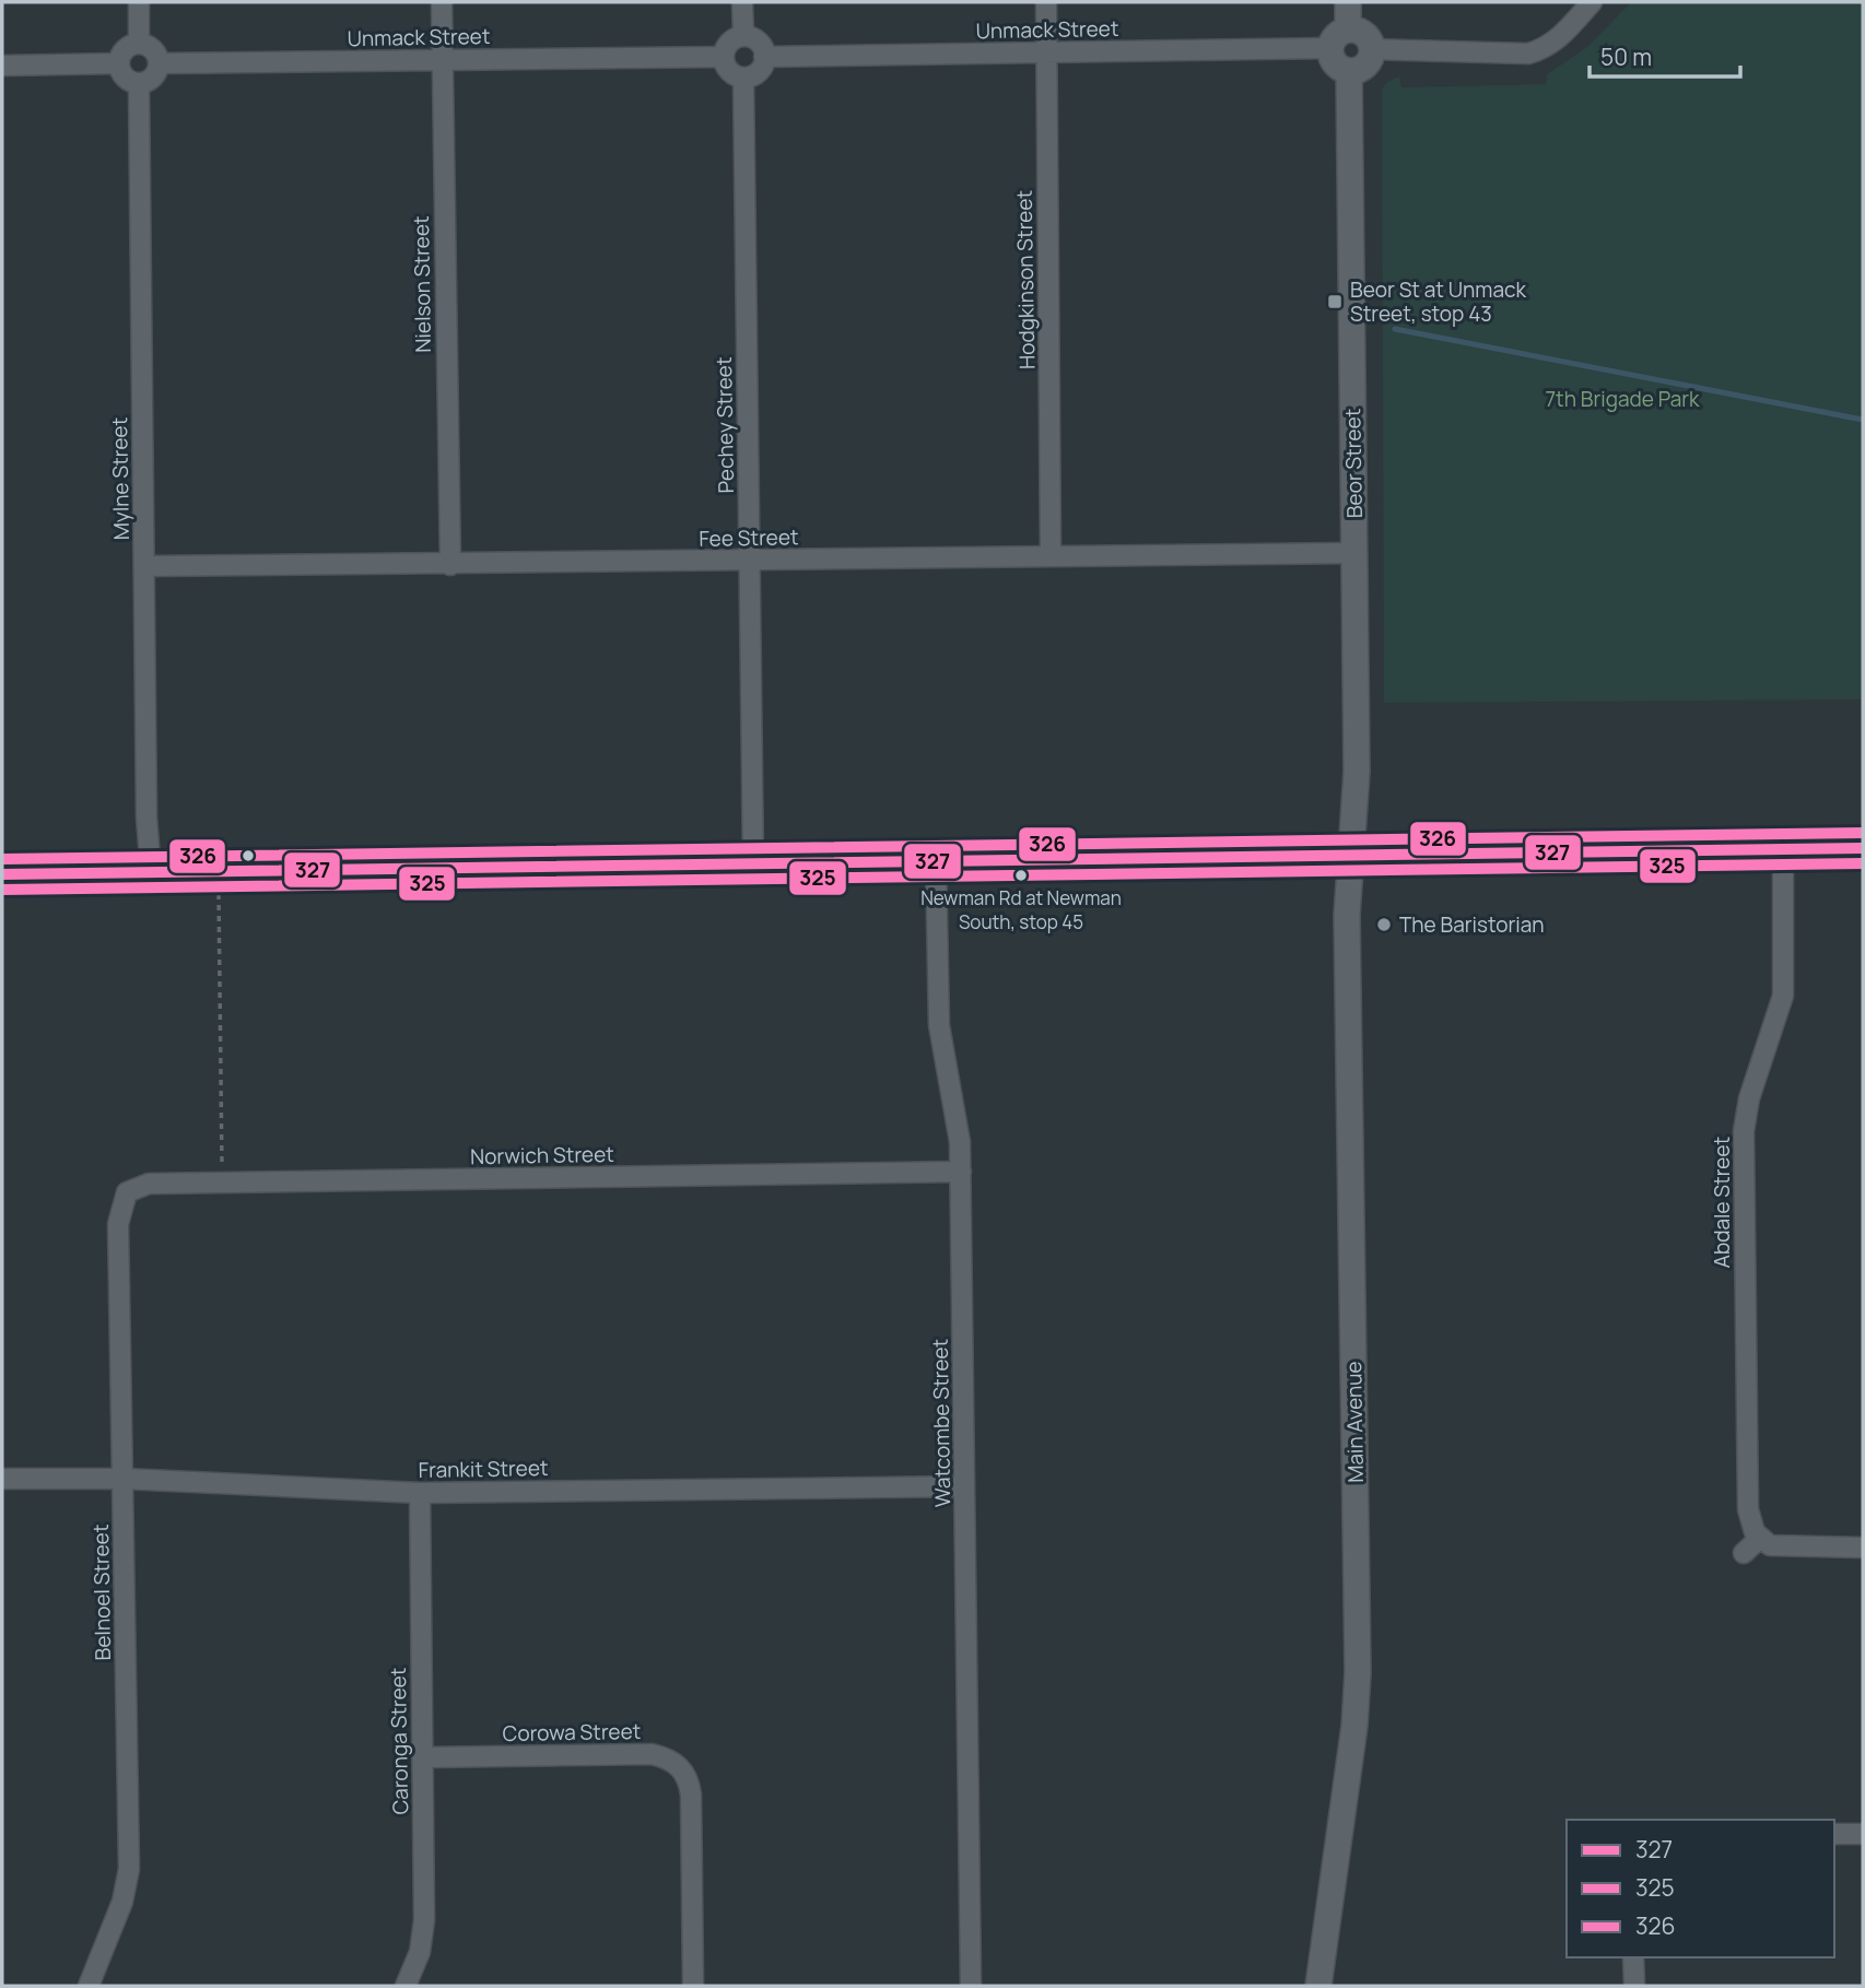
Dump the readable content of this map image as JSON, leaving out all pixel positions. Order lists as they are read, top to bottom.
{
  "streets": {
    "street": [
      "Unmack Street",
      "Hodgkinson Street",
      "Nielson Street",
      "Pechey Street",
      "Beor Street",
      "Mylne Street",
      "Fee Street",
      "Norwich Street",
      "Abdale Street",
      "Main Avenue",
      "Watcombe Street",
      "Frankit Street",
      "Belnoel Street",
      "Corowa Street",
      "Caronga Street"
    ]
  },
  "crossings": [
    ["Unmack Street", "Hodgkinson Street"],
    ["Unmack Street", "Nielson Street"],
    ["Unmack Street", "Pechey Street"],
    ["Unmack Street", "Beor Street"],
    ["Unmack Street", "Mylne Street"],
    ["Hodgkinson Street", "Fee Street"],
    ["Nielson Street", "Fee Street"],
    ["Pechey Street", "Fee Street"],
    ["Beor Street", "Fee Street"],
    ["Beor Street", "Main Avenue"],
    ["Mylne Street", "Fee Street"],
    ["Norwich Street", "Watcombe Street"],
    ["Norwich Street", "Belnoel Street"],
    ["Watcombe Street", "Frankit Street"],
    ["Frankit Street", "Belnoel Street"],
    ["Frankit Street", "Caronga Street"],
    ["Corowa Street", "Caronga Street"]
  ],
  "parks": ["7th Brigade Park"],
  "places": {
    "transit": ["Beor St at Unmack Street, stop 43"],
    "other": ["Newman Rd at Newman South, stop 45", "The Baristorian"]
  },
  "lines": ["transit line 326", "transit line 327", "transit line 325"],
  "legend": ["327", "325", "326"],
  "scale_bar": "50 m"
}
